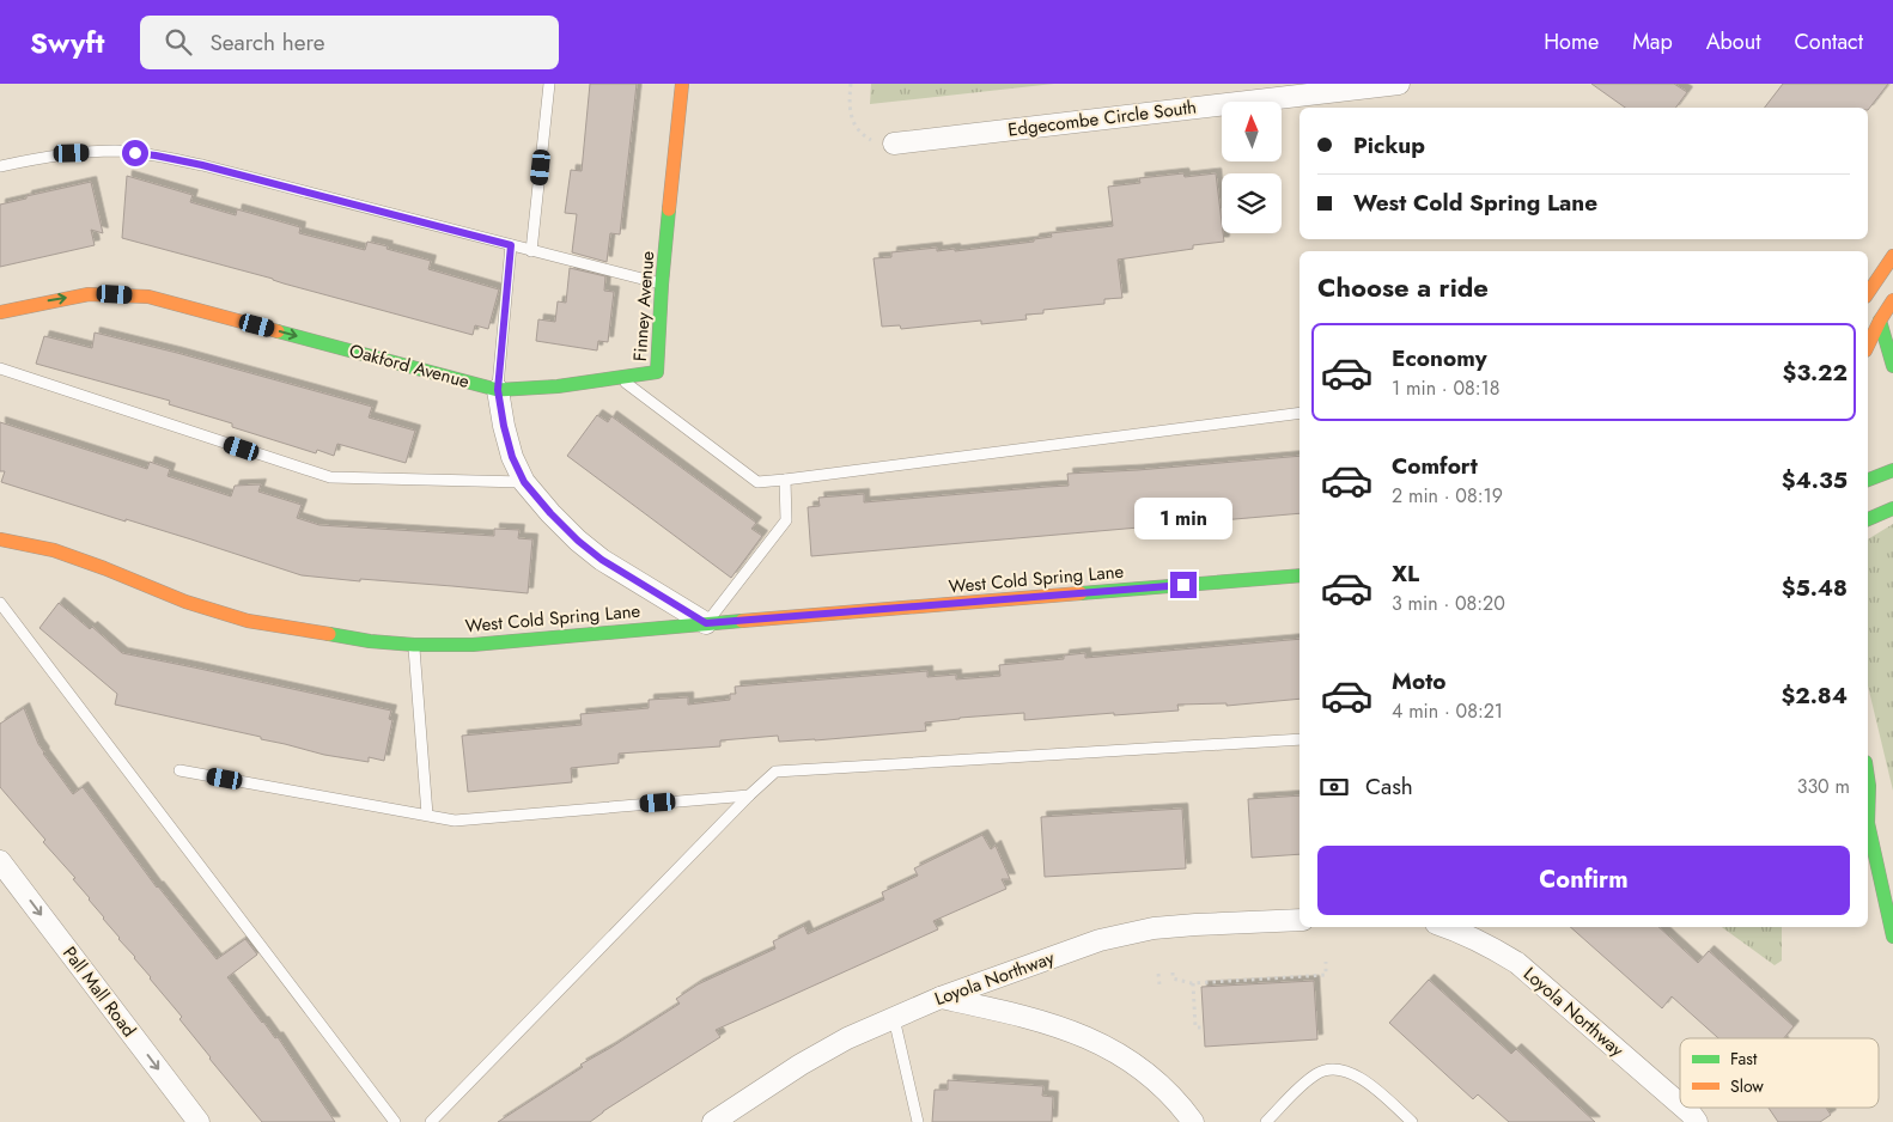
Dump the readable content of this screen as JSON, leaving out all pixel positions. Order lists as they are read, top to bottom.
{
  "streets": {
    "main road": ["Finney Avenue", "Oakford Avenue", "West Cold Spring Lane"],
    "street": ["Edgecombe Circle South", "Loyola Northway", "Pall Mall Road"]
  },
  "crossings": [
    ["Finney Avenue", "Oakford Avenue"]
  ],
  "one_way": ["Oakford Avenue", "Pall Mall Road"],
  "legend": ["Fast", "Slow"],
  "north": "top",
  "page": {
    "header": "Swyft",
    "search": "Search here",
    "nav": [
      "Home",
      "Map",
      "About",
      "Contact"
    ],
    "banner": ["Pickup", "West Cold Spring Lane"],
    "heading": "Choose a ride",
    "list": [
      {
        "name": "Economy",
        "note": "1 min · 08:18",
        "value": "$3.22"
      },
      {
        "name": "Comfort",
        "note": "2 min · 08:19",
        "value": "$4.35"
      },
      {
        "name": "XL",
        "note": "3 min · 08:20",
        "value": "$5.48"
      },
      {
        "name": "Moto",
        "note": "4 min · 08:21",
        "value": "$2.84"
      }
    ],
    "bubble": "1 min",
    "pay": ["Cash", "330 m"],
    "buttons": "Confirm"
  }
}
